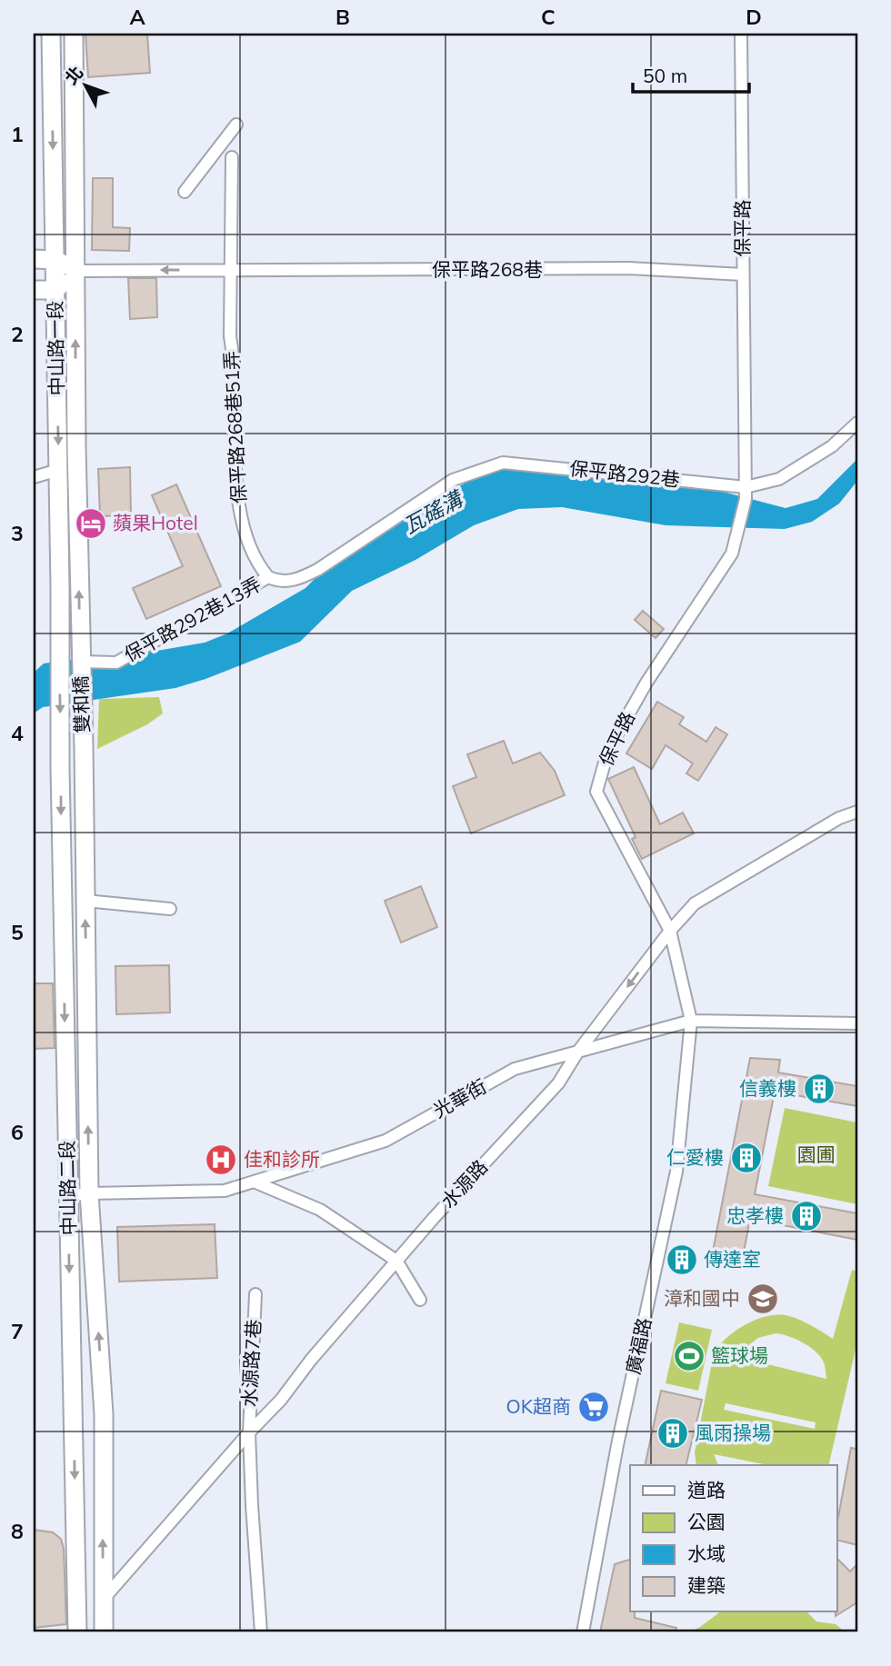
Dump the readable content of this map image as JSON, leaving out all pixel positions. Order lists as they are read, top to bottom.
{
  "streets": {
    "street": [
      "保平路",
      "保平路268巷",
      "中山路一段",
      "保平路268巷51弄",
      "保平路292巷",
      "保平路292巷13弄",
      "雙和橋",
      "光華街",
      "水源路",
      "中山路二段",
      "廣福路",
      "水源路7巷"
    ]
  },
  "crossings": [
    ["保平路", "保平路268巷"],
    ["保平路", "保平路292巷"],
    ["保平路", "光華街"],
    ["保平路", "水源路"],
    ["保平路", "廣福路"],
    ["保平路268巷", "中山路一段"],
    ["保平路268巷", "保平路268巷51弄"],
    ["中山路一段", "保平路292巷13弄"],
    ["中山路一段", "雙和橋"],
    ["保平路268巷51弄", "保平路292巷13弄"],
    ["保平路292巷", "保平路292巷13弄"],
    ["保平路292巷13弄", "雙和橋"],
    ["雙和橋", "中山路二段"],
    ["光華街", "水源路"],
    ["光華街", "中山路二段"],
    ["光華街", "廣福路"],
    ["水源路", "中山路二段"],
    ["水源路", "水源路7巷"]
  ],
  "water": ["瓦磘溝"],
  "parks": ["園圃"],
  "places": {
    "hotel": ["蘋果Hotel"],
    "building": [
      "信義樓",
      "仁愛樓",
      "忠孝樓",
      "傳達室",
      "風雨操場"
    ],
    "hospital": ["佳和診所"],
    "school or university": ["漳和國中"],
    "sports": ["籃球場"],
    "supermarket": ["OK超商"]
  },
  "legend": [
    "道路",
    "公園",
    "水域",
    "建築"
  ],
  "scale_bar": "50 m",
  "north": "top left",
  "grid": {
    "columns": [
      "A",
      "B",
      "C",
      "D"
    ],
    "rows": [
      "1",
      "2",
      "3",
      "4",
      "5",
      "6",
      "7",
      "8"
    ]
  }
}
